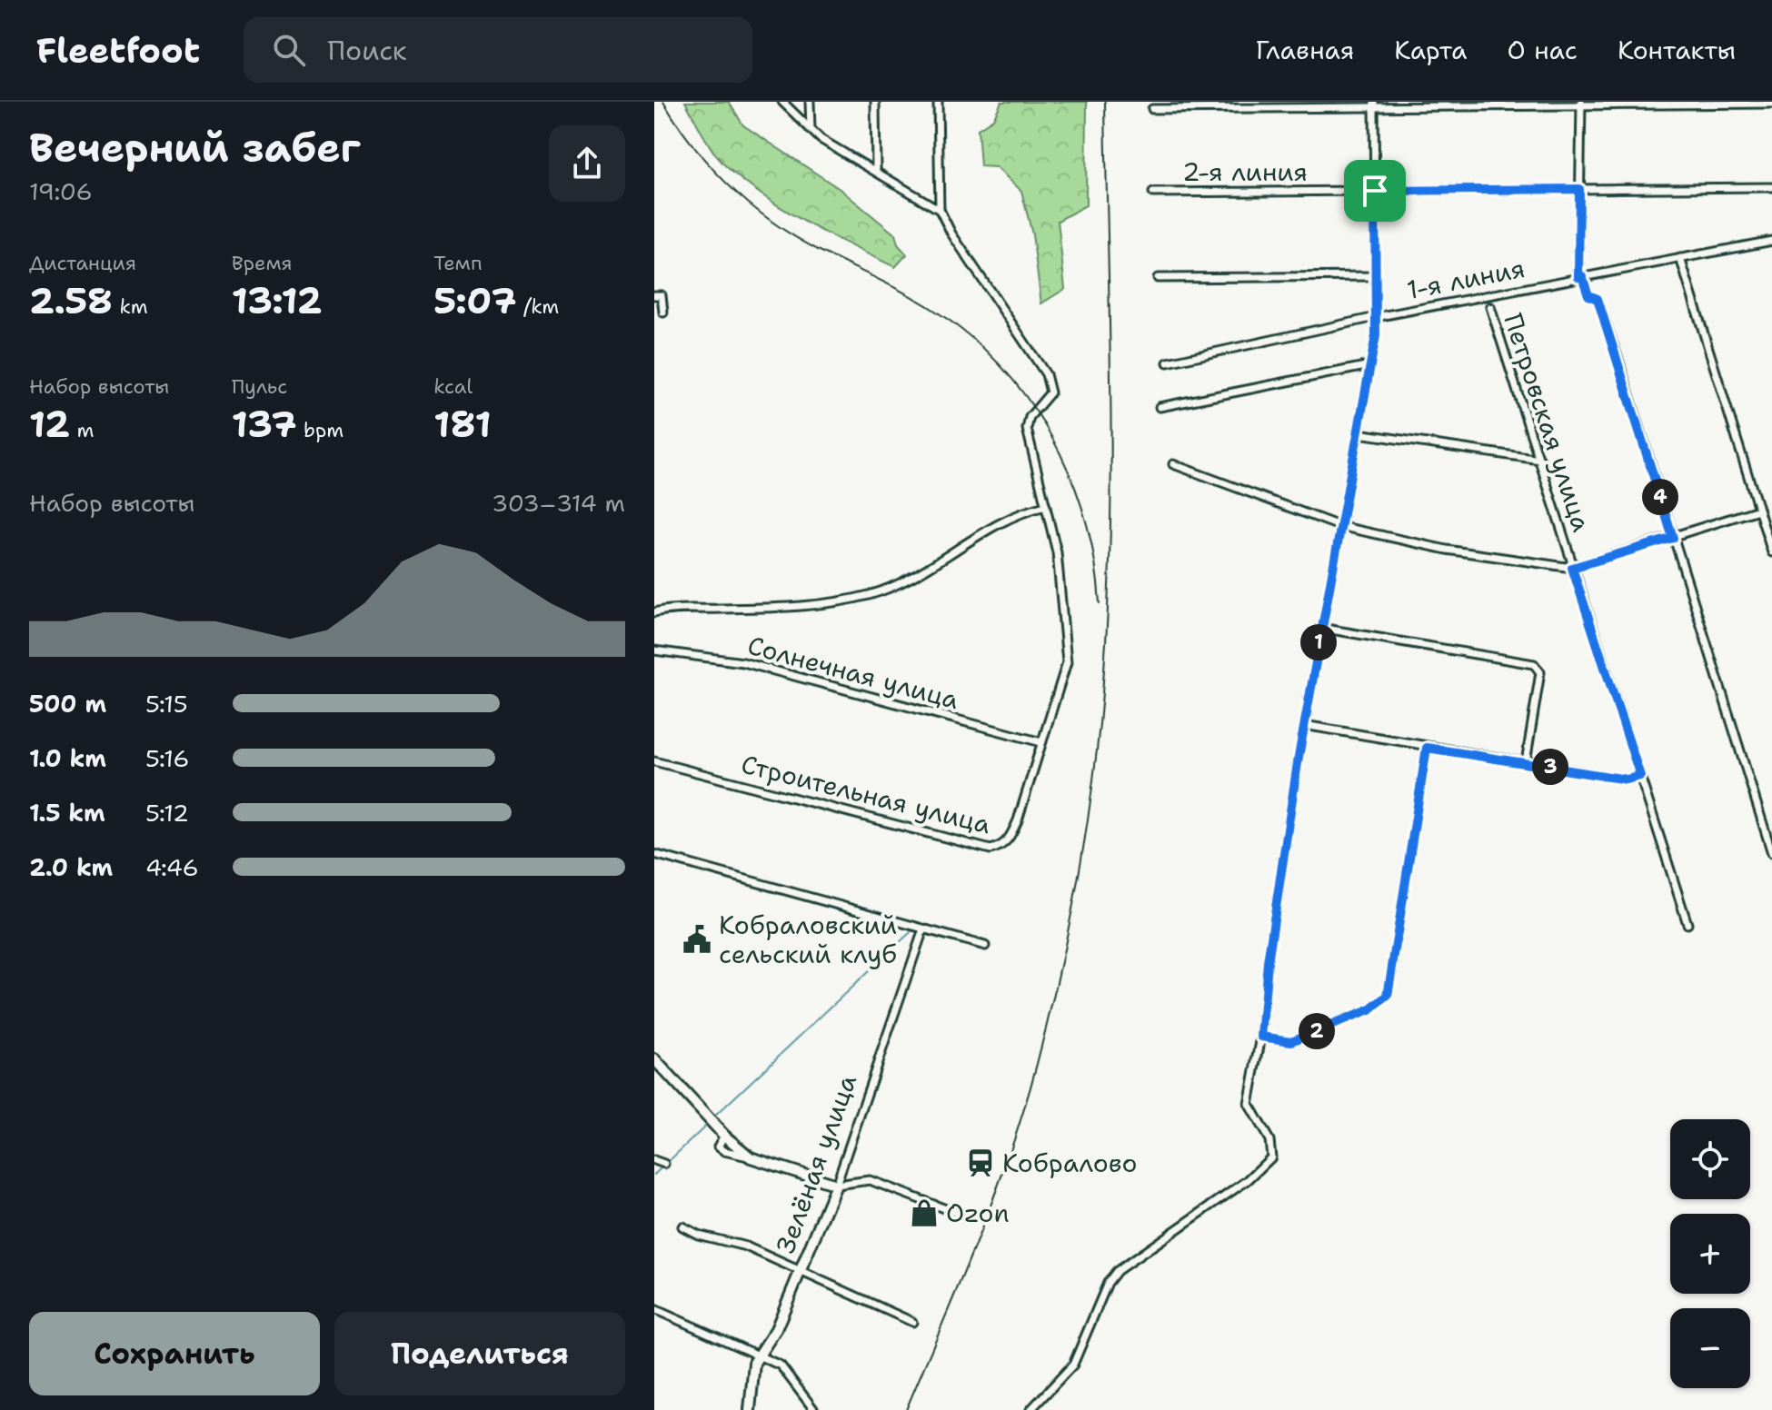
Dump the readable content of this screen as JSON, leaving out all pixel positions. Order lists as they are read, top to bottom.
{
  "streets": {
    "street": [
      "2-я линия",
      "1-я линия",
      "Петровская улица",
      "Солнечная улица",
      "Строительная улица",
      "Зелёная улица"
    ]
  },
  "crossings": [
    ["Солнечная улица", "Строительная улица"]
  ],
  "places": {
    "public building": ["Кобраловский сельский клуб"],
    "station": ["Кобралово"],
    "shop": ["Ozon"]
  },
  "page": {
    "header": "Fleetfoot",
    "search": "Поиск",
    "nav": [
      "Главная",
      "Карта",
      "О нас",
      "Контакты"
    ],
    "heading": ["Вечерний забег", "19:06"],
    "stats": [
      ["Дистанция", "2.58 km"],
      ["Время", "13:12"],
      ["Темп", "5:07 /km"],
      ["Набор высоты", "12 m"],
      ["Пульс", "137 bpm"],
      ["kcal", "181"]
    ],
    "chart": ["Набор высоты", "303–314 m"],
    "pins": [
      "4",
      "1",
      "3",
      "2"
    ],
    "list": [
      {
        "name": "500 m",
        "note": "5:15"
      },
      {
        "name": "1.0 km",
        "note": "5:16"
      },
      {
        "name": "1.5 km",
        "note": "5:12"
      },
      {
        "name": "2.0 km",
        "note": "4:46"
      }
    ],
    "map_buttons": ["+", "−"],
    "buttons": ["Сохранить", "Поделиться"]
  }
}
